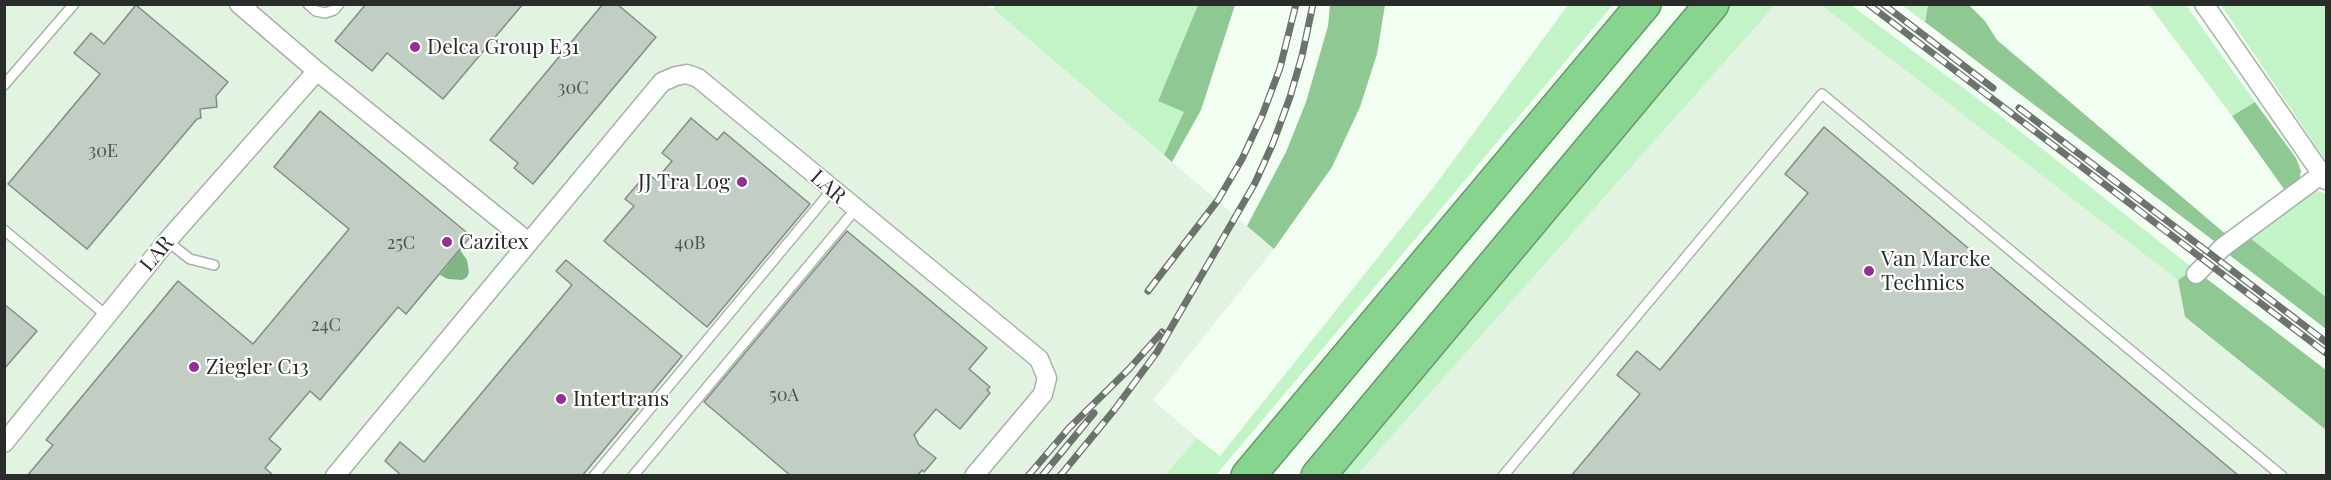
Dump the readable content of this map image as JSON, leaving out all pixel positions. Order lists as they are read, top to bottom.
{
  "streets": {
    "street": ["LAR"]
  },
  "places": [
    "Delca Group E31",
    "JJ Tra Log",
    "Cazitex",
    "Van Marcke Technics",
    "Ziegler C13",
    "Intertrans"
  ],
  "house_numbers": [
    "30C",
    "30E",
    "25C",
    "40B",
    "24C",
    "50A"
  ]
}
